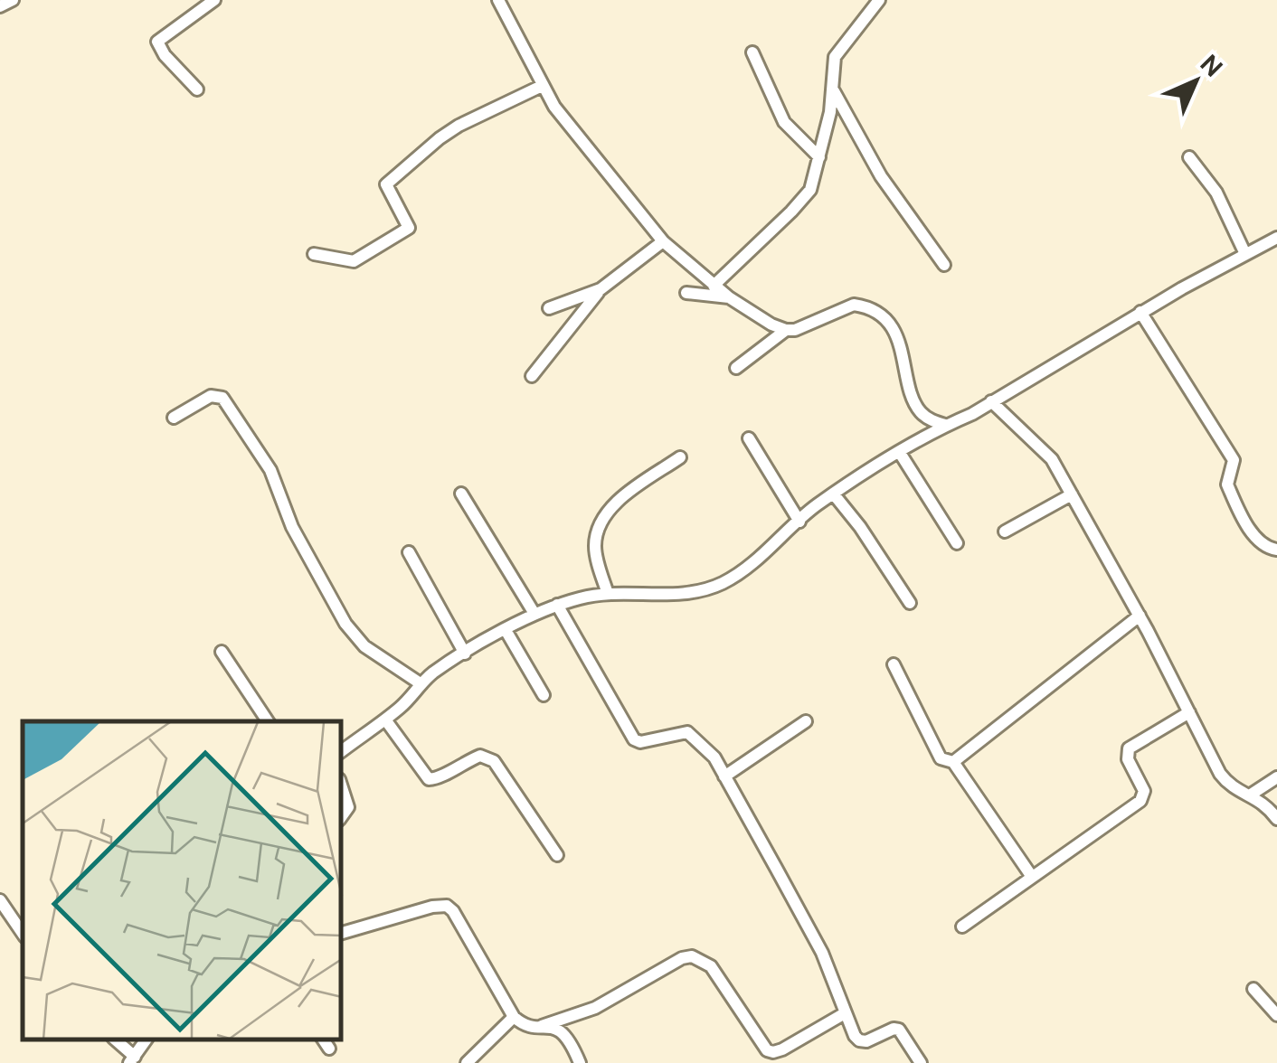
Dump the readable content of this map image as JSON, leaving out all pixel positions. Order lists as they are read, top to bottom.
{
  "north": "top right"
}
